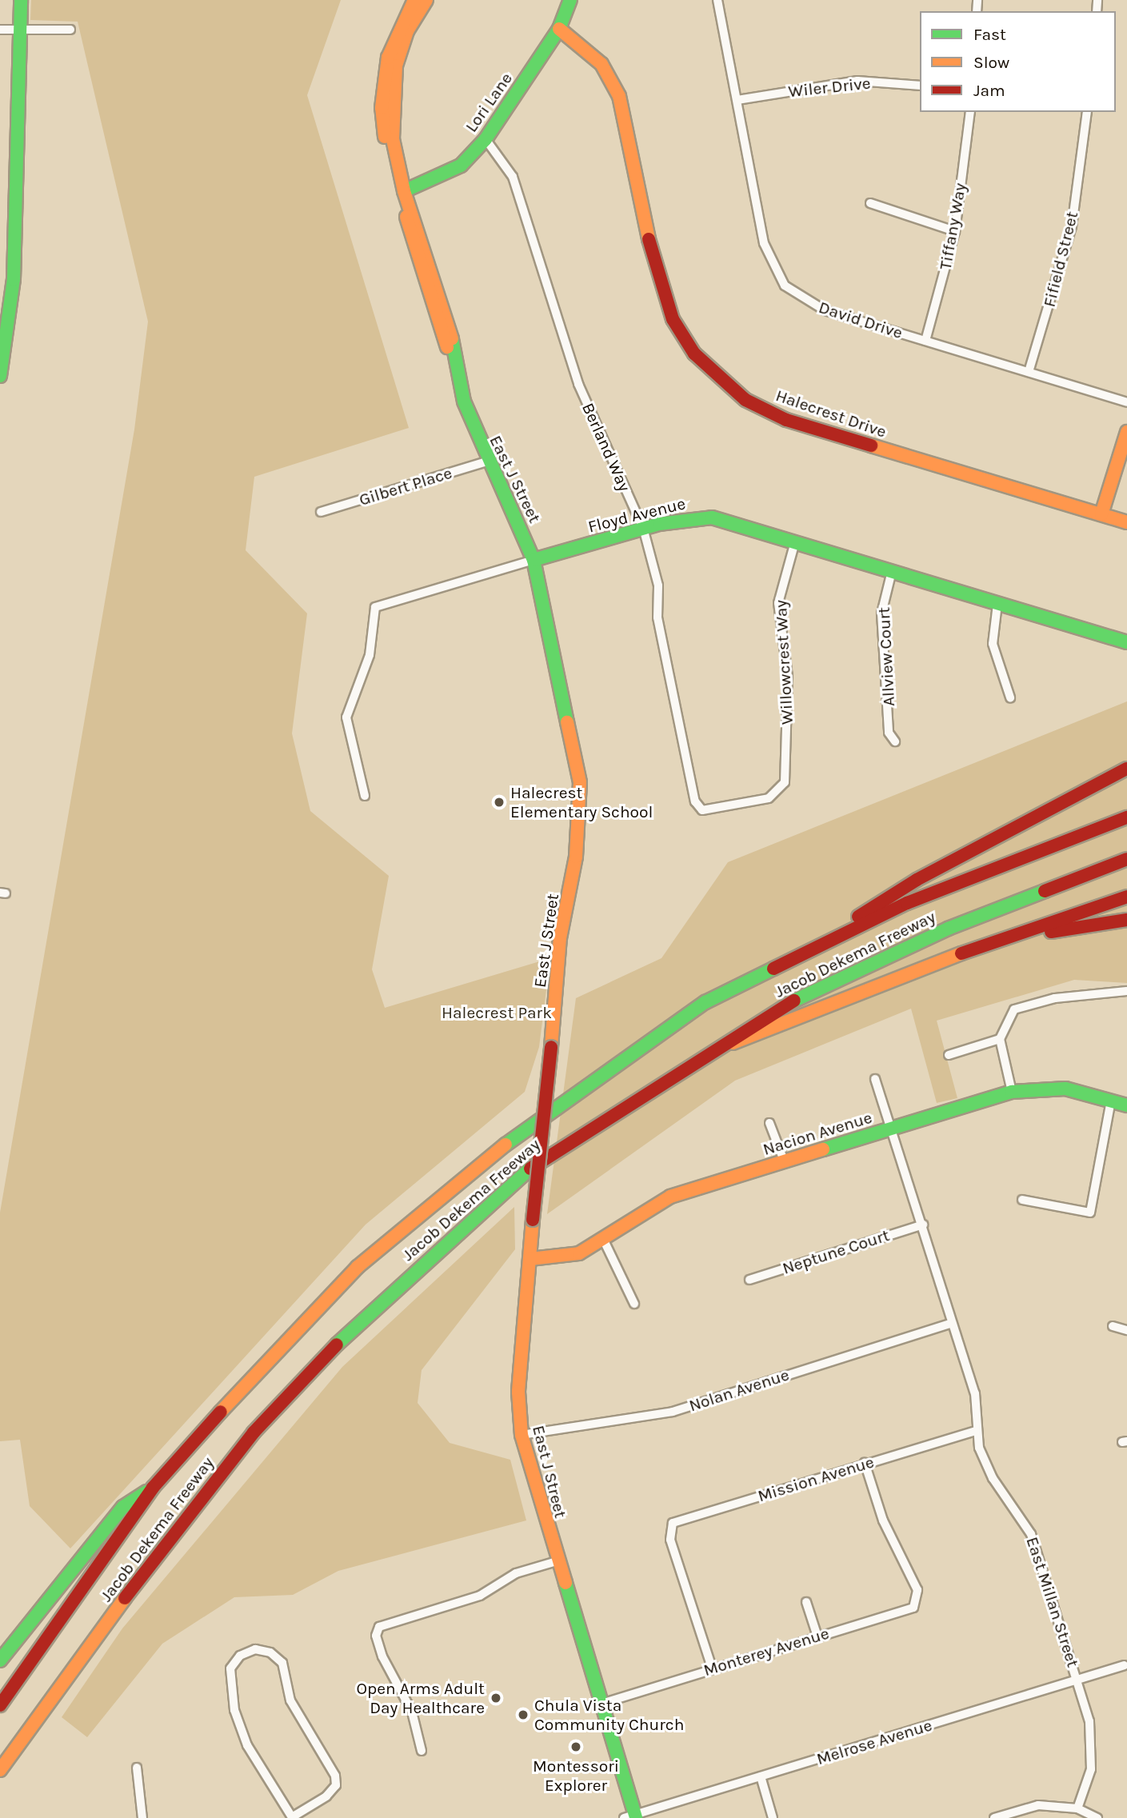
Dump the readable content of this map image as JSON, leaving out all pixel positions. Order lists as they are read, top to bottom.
{
  "streets": {
    "main road": [
      "Lori Lane",
      "Halecrest Drive",
      "East J Street",
      "Floyd Avenue",
      "Jacob Dekema Freeway",
      "Nacion Avenue"
    ],
    "street": [
      "Wiler Drive",
      "Tiffany Way",
      "Fifield Street",
      "David Drive",
      "Berland Way",
      "Gilbert Place",
      "Allview Court",
      "Willowcrest Way",
      "Neptune Court",
      "Nolan Avenue",
      "Mission Avenue",
      "East Millan Street",
      "Monterey Avenue",
      "Melrose Avenue"
    ]
  },
  "crossings": [
    ["Wiler Drive", "David Drive"],
    ["Lori Lane", "Halecrest Drive"],
    ["Lori Lane", "Berland Way"],
    ["Lori Lane", "East J Street"],
    ["Tiffany Way", "David Drive"],
    ["Fifield Street", "David Drive"],
    ["Berland Way", "Floyd Avenue"],
    ["Berland Way", "Willowcrest Way"],
    ["East J Street", "Gilbert Place"],
    ["East J Street", "Floyd Avenue"],
    ["East J Street", "Nacion Avenue"],
    ["East J Street", "Nolan Avenue"],
    ["East J Street", "Monterey Avenue"],
    ["East J Street", "Melrose Avenue"],
    ["Floyd Avenue", "Allview Court"],
    ["Floyd Avenue", "Willowcrest Way"],
    ["Nacion Avenue", "East Millan Street"],
    ["Neptune Court", "East Millan Street"],
    ["Nolan Avenue", "East Millan Street"],
    ["Mission Avenue", "East Millan Street"],
    ["Mission Avenue", "Monterey Avenue"],
    ["East Millan Street", "Melrose Avenue"]
  ],
  "parks": ["Halecrest Park"],
  "places": [
    "Halecrest Elementary School",
    "Open Arms Adult Day Healthcare",
    "Chula Vista Community Church",
    "Montessori Explorer"
  ],
  "legend": ["Fast", "Slow", "Jam"]
}
